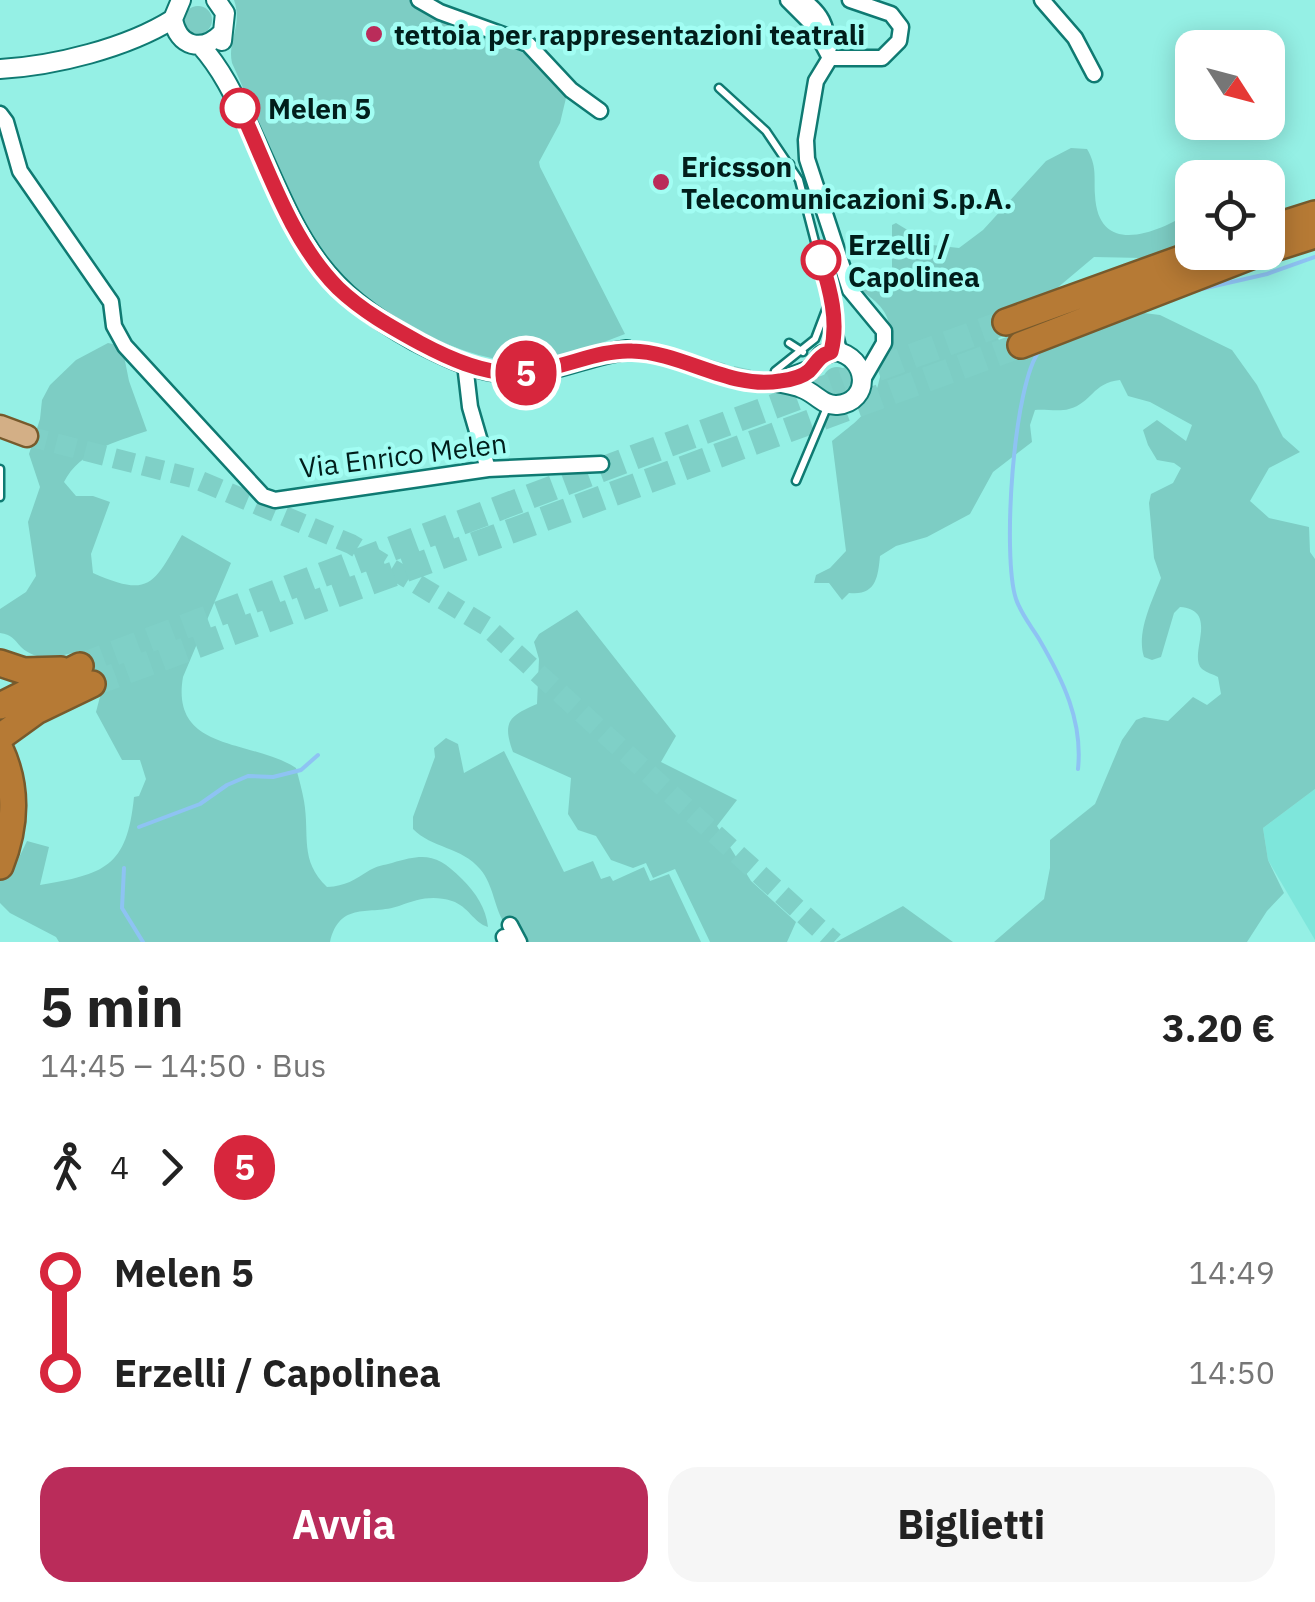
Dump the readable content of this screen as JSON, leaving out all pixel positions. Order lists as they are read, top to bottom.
{
  "streets": {
    "street": ["Via Enrico Melen"]
  },
  "places": [
    "tettoia per rappresentazioni teatrali",
    "Melen 5",
    "Ericsson Telecomunicazioni S.p.A.",
    "Erzelli / Capolinea"
  ],
  "lines": ["bus line 5"],
  "north": "bottom right",
  "page": {
    "on_map": "5",
    "heading": ["5 min", "14:45 – 14:50 · Bus", "3.20 €"],
    "legs": ["4", "5"],
    "list": [
      {
        "name": "Melen 5",
        "value": "14:49"
      },
      {
        "name": "Erzelli / Capolinea",
        "value": "14:50"
      }
    ],
    "buttons": ["Avvia", "Biglietti"]
  }
}
